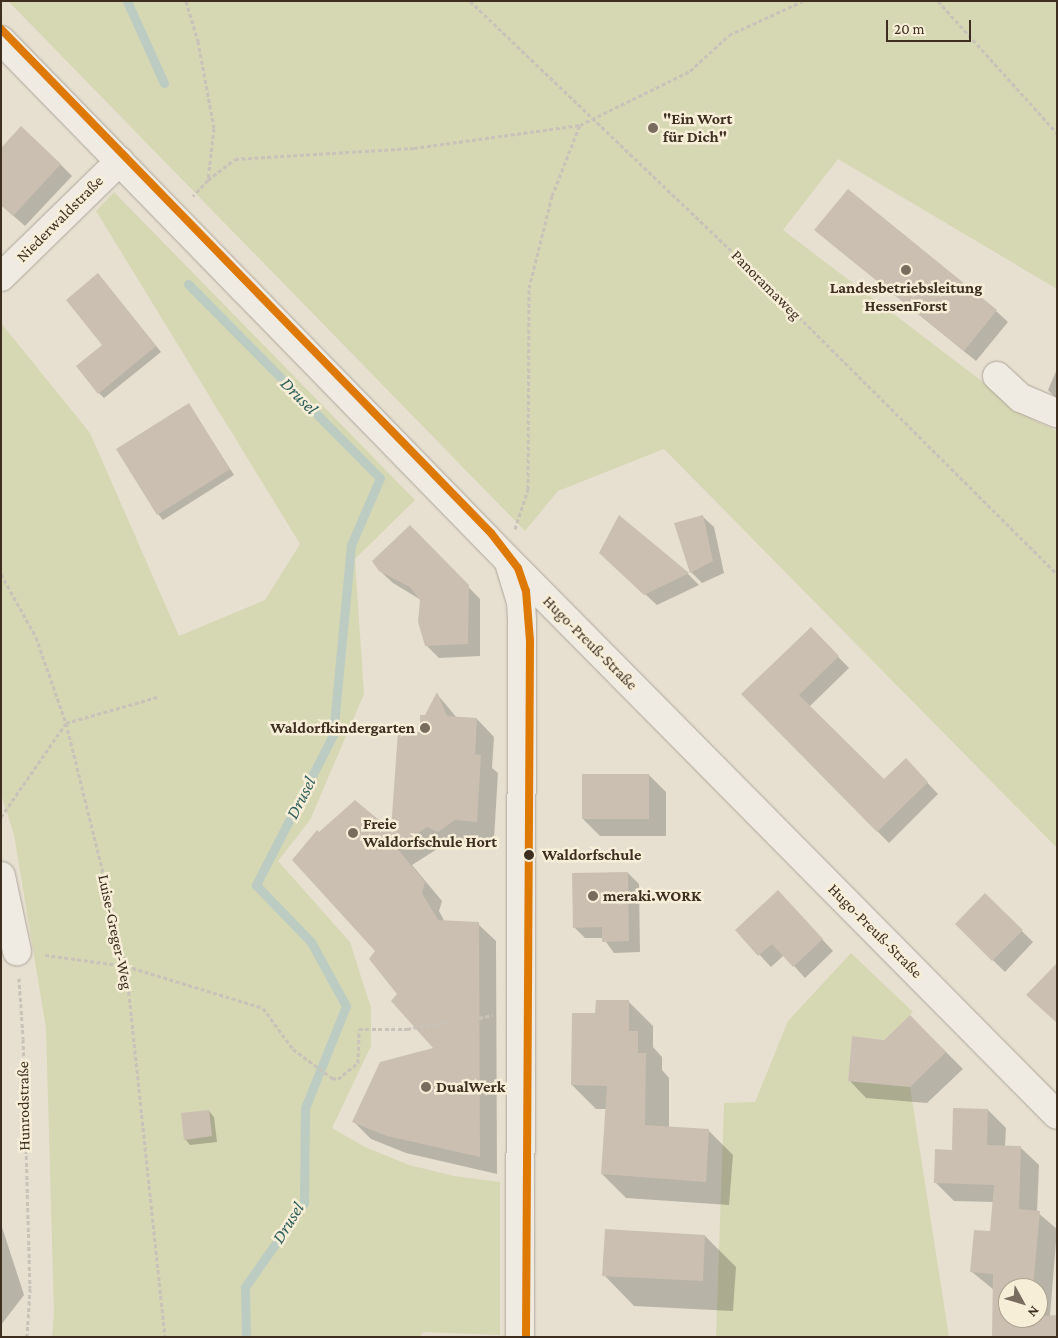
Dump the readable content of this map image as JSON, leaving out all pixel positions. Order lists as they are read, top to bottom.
{
  "streets": {
    "street": ["Niederwaldstraße", "Hugo-Preuß-Straße"],
    "path": ["Panoramaweg", "Luise-Greger-Weg", "Hunrodstraße"]
  },
  "crossings": [
    ["Niederwaldstraße", "Hugo-Preuß-Straße"]
  ],
  "water": ["Drusel"],
  "places": [
    "\"Ein Wort für Dich\"",
    "Landesbetriebsleitung HessenForst",
    "Waldorfkindergarten",
    "Freie Waldorfschule Hort",
    "Waldorfschule",
    "meraki.WORK",
    "DualWerk"
  ],
  "scale_bar": "20 m",
  "north": "bottom right"
}
